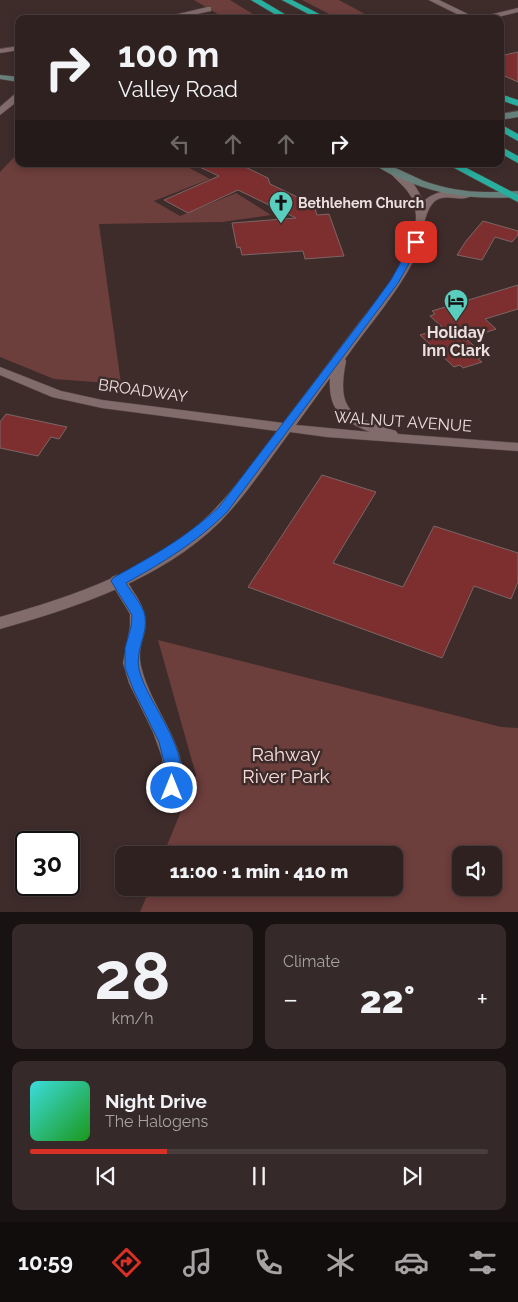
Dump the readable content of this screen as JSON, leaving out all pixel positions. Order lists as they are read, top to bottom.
{
  "streets": {
    "street": ["BROADWAY", "WALNUT AVENUE"]
  },
  "crossings": [
    ["BROADWAY", "WALNUT AVENUE"]
  ],
  "parks": ["Rahway River Park"],
  "places": {
    "church": ["Bethlehem Church"],
    "hotel": ["Holiday Inn Clark"]
  },
  "page": {
    "turn": ["100 m", "Valley Road"],
    "limit": "30",
    "trip": "11:00 · 1 min · 410 m",
    "tile": [
      ["28", "km/h"],
      "Climate"
    ],
    "heat": ["−", "22°", "+"],
    "song": ["Night Drive", "The Halogens"],
    "tabs": "10:59"
  }
}
